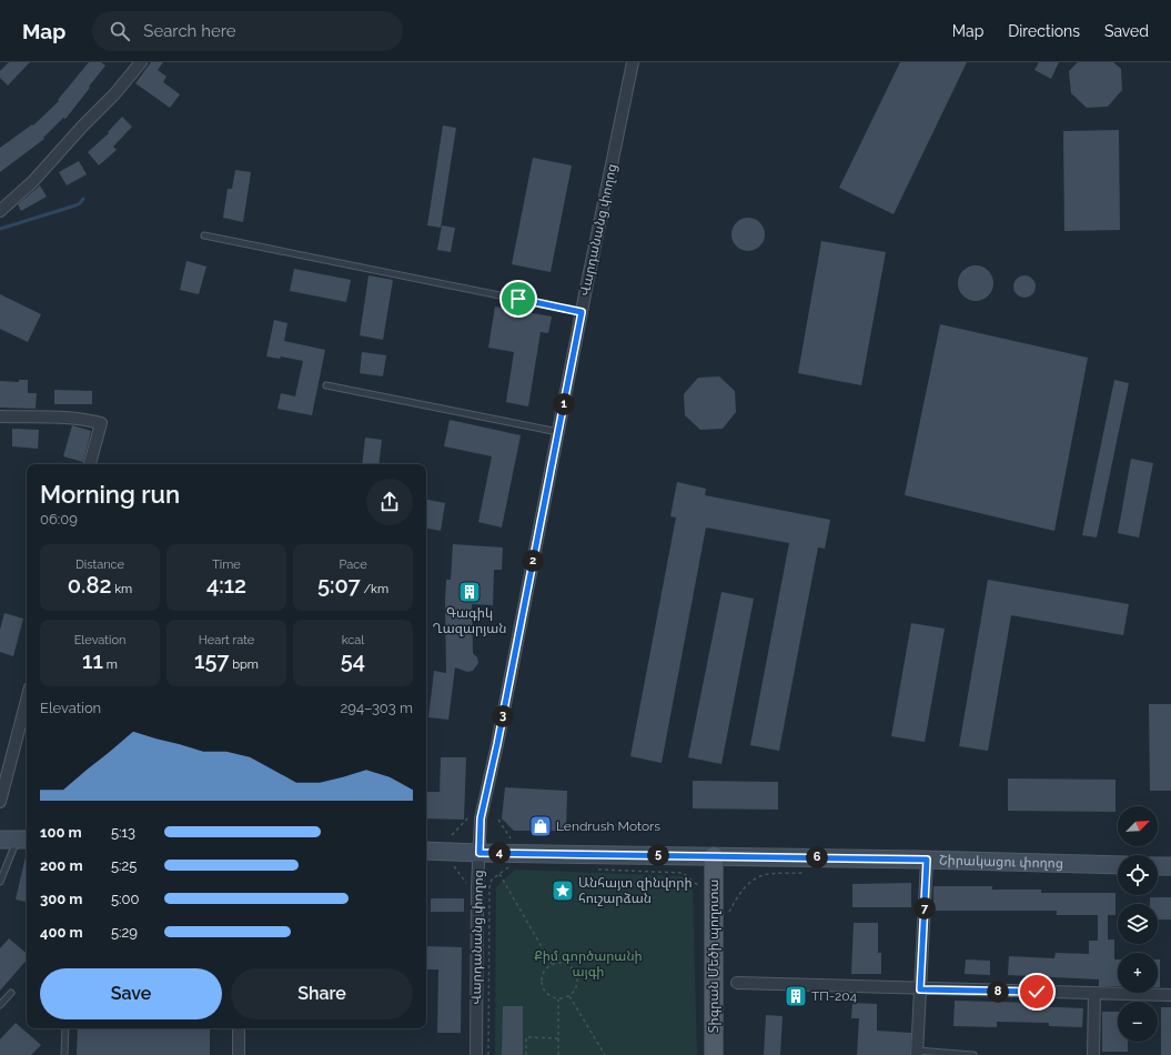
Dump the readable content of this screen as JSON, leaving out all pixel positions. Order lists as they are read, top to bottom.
{
  "streets": {
    "main road": ["Շիրակացու փողոց", "Տիգրան Մեծի պողոտա"],
    "street": ["Վարդանանց փողոց"]
  },
  "crossings": [
    ["Վարդանանց փողոց", "Շիրակացու փողոց"],
    ["Շիրակացու փողոց", "Տիգրան Մեծի պողոտա"]
  ],
  "parks": ["Քիմ գործարանի այգի"],
  "places": {
    "building": ["Գագիկ Ղազարյան", "ТП-204"],
    "shop": ["Lendrush Motors"],
    "place": ["Անհայտ զինվորի հուշարձան"]
  },
  "north": "top right",
  "page": {
    "header": "Map",
    "search": "Search here",
    "nav": ["Map", "Directions", "Saved"],
    "pins": [
      "1",
      "2",
      "3",
      "4",
      "5",
      "6",
      "7",
      "8"
    ],
    "heading": ["Morning run", "06:09"],
    "stats": [
      ["Distance", "0.82 km"],
      ["Time", "4:12"],
      ["Pace", "5:07 /km"],
      ["Elevation", "11 m"],
      ["Heart rate", "157 bpm"],
      ["kcal", "54"]
    ],
    "chart": ["Elevation", "294–303 m"],
    "map_buttons": ["+", "−"],
    "list": [
      {
        "name": "100 m",
        "note": "5:13"
      },
      {
        "name": "200 m",
        "note": "5:25"
      },
      {
        "name": "300 m",
        "note": "5:00"
      },
      {
        "name": "400 m",
        "note": "5:29"
      }
    ],
    "buttons": ["Save", "Share"]
  }
}
